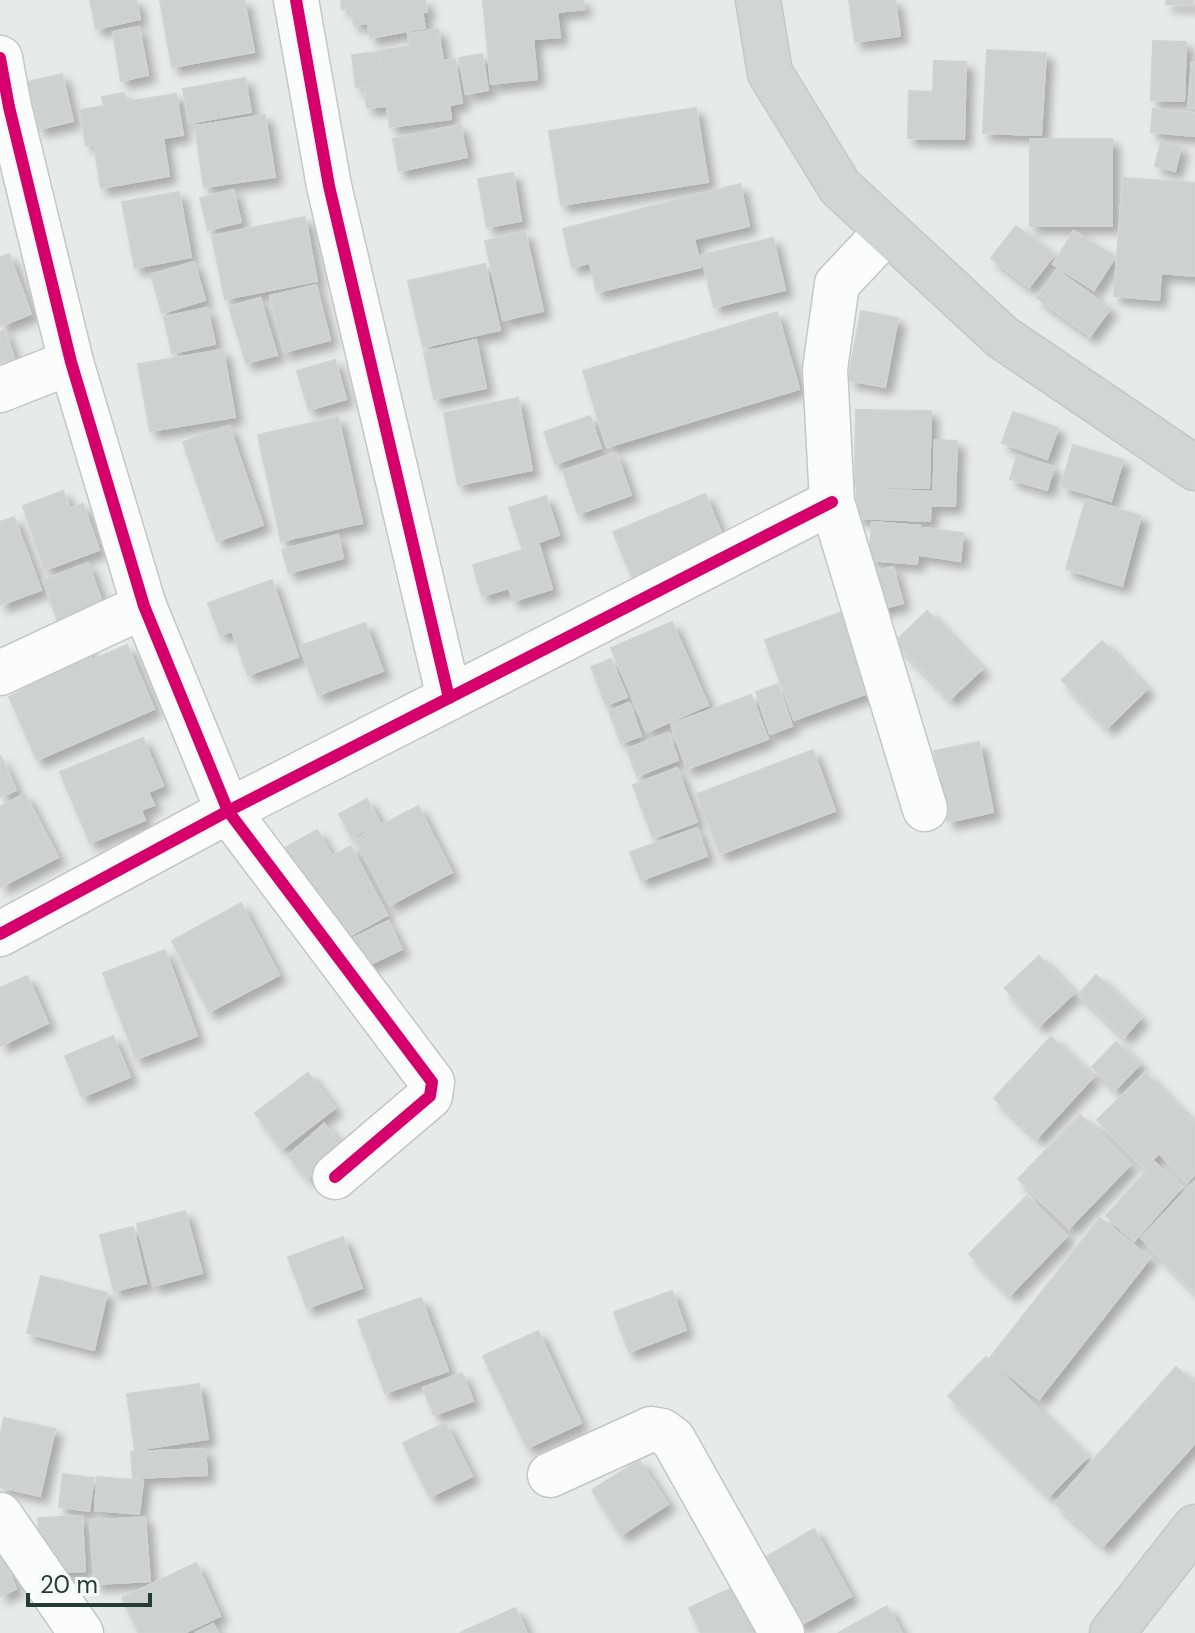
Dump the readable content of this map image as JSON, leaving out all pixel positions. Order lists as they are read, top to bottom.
{
  "scale_bar": "20 m"
}
